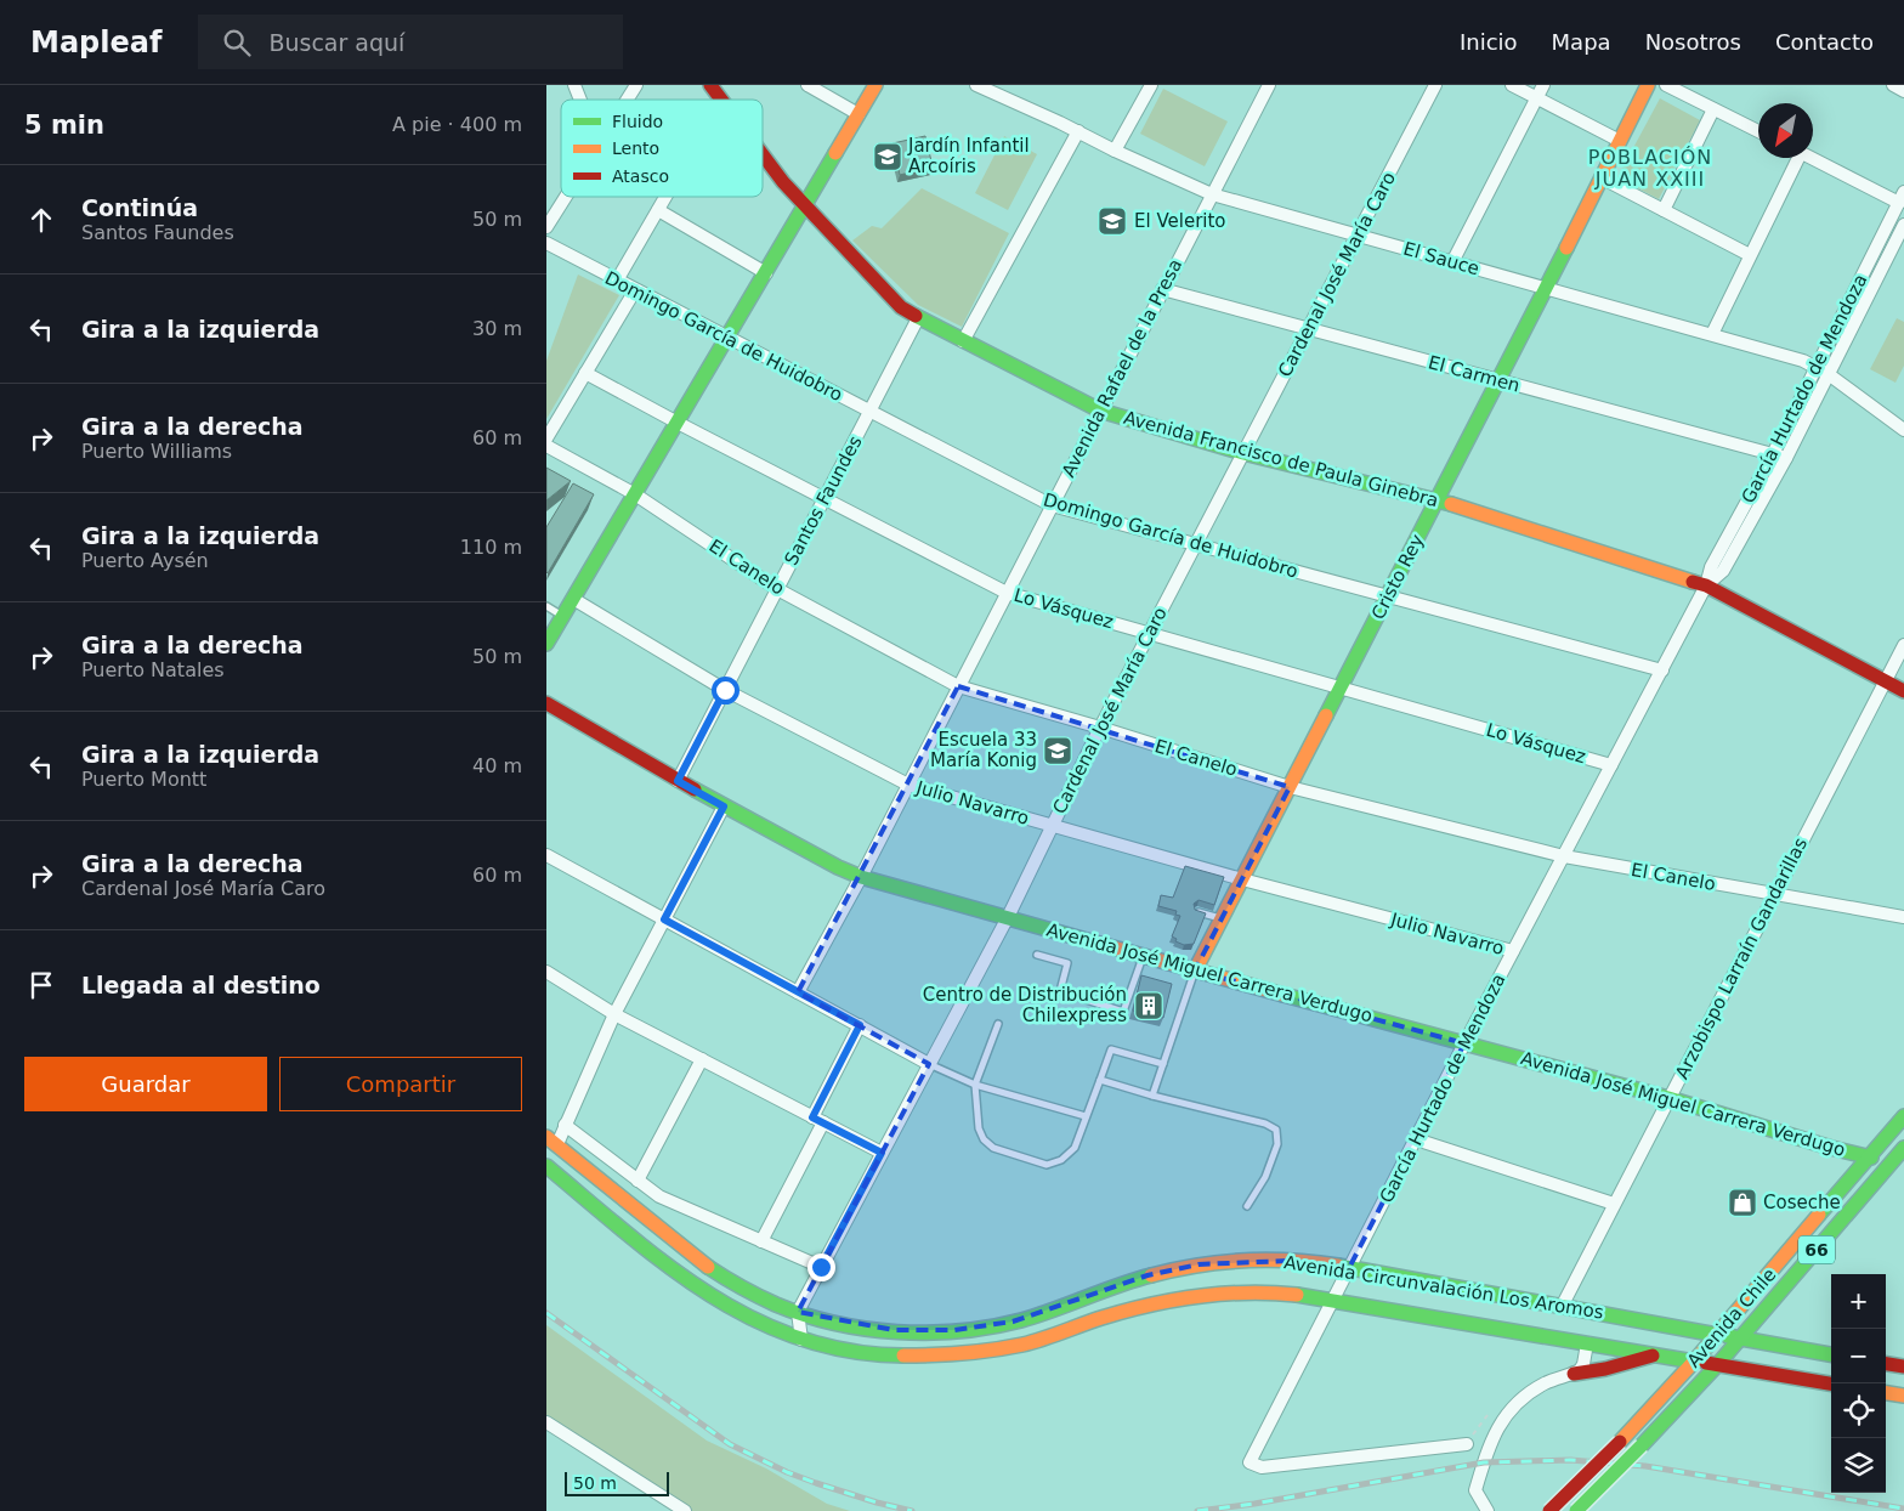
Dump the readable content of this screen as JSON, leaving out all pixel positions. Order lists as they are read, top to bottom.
{
  "streets": {
    "main road": [
      "Avenida Francisco de Paula Ginebra",
      "Cristo Rey",
      "Avenida José Miguel Carrera Verdugo",
      "66",
      "Avenida Circunvalación Los Aromos",
      "Avenida Chile"
    ],
    "street": [
      "El Sauce",
      "Cardenal José María Caro",
      "Domingo García de Huidobro",
      "Avenida Rafael de la Presa",
      "El Carmen",
      "García Hurtado de Mendoza",
      "Santos Faundes",
      "El Canelo",
      "Lo Vásquez",
      "Julio Navarro",
      "Arzobispo Larraín Gandarillas"
    ]
  },
  "crossings": [
    ["El Sauce", "Cardenal José María Caro"],
    ["El Sauce", "Avenida Rafael de la Presa"],
    ["El Sauce", "García Hurtado de Mendoza"],
    ["El Sauce", "Cristo Rey"],
    ["Cardenal José María Caro", "Domingo García de Huidobro"],
    ["Cardenal José María Caro", "El Carmen"],
    ["Cardenal José María Caro", "Avenida Francisco de Paula Ginebra"],
    ["Cardenal José María Caro", "El Canelo"],
    ["Cardenal José María Caro", "Lo Vásquez"],
    ["Cardenal José María Caro", "Julio Navarro"],
    ["Cardenal José María Caro", "Avenida José Miguel Carrera Verdugo"],
    ["Cardenal José María Caro", "Avenida Circunvalación Los Aromos"],
    ["Domingo García de Huidobro", "Avenida Rafael de la Presa"],
    ["Domingo García de Huidobro", "García Hurtado de Mendoza"],
    ["Domingo García de Huidobro", "Santos Faundes"],
    ["Domingo García de Huidobro", "Cristo Rey"],
    ["Avenida Rafael de la Presa", "El Carmen"],
    ["Avenida Rafael de la Presa", "Avenida Francisco de Paula Ginebra"],
    ["Avenida Rafael de la Presa", "El Canelo"],
    ["Avenida Rafael de la Presa", "Lo Vásquez"],
    ["Avenida Rafael de la Presa", "Julio Navarro"],
    ["Avenida Rafael de la Presa", "Avenida José Miguel Carrera Verdugo"],
    ["El Carmen", "García Hurtado de Mendoza"],
    ["El Carmen", "Cristo Rey"],
    ["García Hurtado de Mendoza", "Avenida Francisco de Paula Ginebra"],
    ["García Hurtado de Mendoza", "El Canelo"],
    ["García Hurtado de Mendoza", "Lo Vásquez"],
    ["García Hurtado de Mendoza", "Julio Navarro"],
    ["García Hurtado de Mendoza", "Avenida José Miguel Carrera Verdugo"],
    ["García Hurtado de Mendoza", "Avenida Circunvalación Los Aromos"],
    ["Avenida Francisco de Paula Ginebra", "Santos Faundes"],
    ["Avenida Francisco de Paula Ginebra", "Cristo Rey"],
    ["Avenida Francisco de Paula Ginebra", "Arzobispo Larraín Gandarillas"],
    ["Santos Faundes", "El Canelo"],
    ["Santos Faundes", "Lo Vásquez"],
    ["Santos Faundes", "Julio Navarro"],
    ["Santos Faundes", "Avenida José Miguel Carrera Verdugo"],
    ["El Canelo", "Cristo Rey"],
    ["El Canelo", "Arzobispo Larraín Gandarillas"],
    ["Cristo Rey", "Lo Vásquez"],
    ["Cristo Rey", "Julio Navarro"],
    ["Cristo Rey", "Avenida José Miguel Carrera Verdugo"],
    ["Arzobispo Larraín Gandarillas", "Avenida José Miguel Carrera Verdugo"],
    ["Arzobispo Larraín Gandarillas", "Avenida Circunvalación Los Aromos"],
    ["Avenida José Miguel Carrera Verdugo", "Avenida Chile"],
    ["Avenida Circunvalación Los Aromos", "Avenida Chile"]
  ],
  "districts": ["POBLACIÓN JUAN XXIII"],
  "places": {
    "school or university": ["Jardín Infantil Arcoíris", "El Velerito", "Escuela 33 María Konig"],
    "building": ["Centro de Distribución Chilexpress"],
    "shop": ["Coseche"]
  },
  "legend": ["Fluido", "Lento", "Atasco"],
  "scale_bar": "50 m",
  "north": "bottom left",
  "page": {
    "header": "Mapleaf",
    "search": "Buscar aquí",
    "nav": [
      "Inicio",
      "Mapa",
      "Nosotros",
      "Contacto"
    ],
    "heading": ["5 min", "A pie · 400 m"],
    "list": [
      ["Continúa", "Santos Faundes", "50 m"],
      ["Gira a la izquierda", "30 m"],
      ["Gira a la derecha", "Puerto Williams", "60 m"],
      ["Gira a la izquierda", "Puerto Aysén", "110 m"],
      ["Gira a la derecha", "Puerto Natales", "50 m"],
      ["Gira a la izquierda", "Puerto Montt", "40 m"],
      ["Gira a la derecha", "Cardenal José María Caro", "60 m"],
      "Llegada al destino"
    ],
    "buttons": ["Guardar", "Compartir"],
    "map_buttons": ["+", "−"],
    "scale": "50 m"
  }
}
